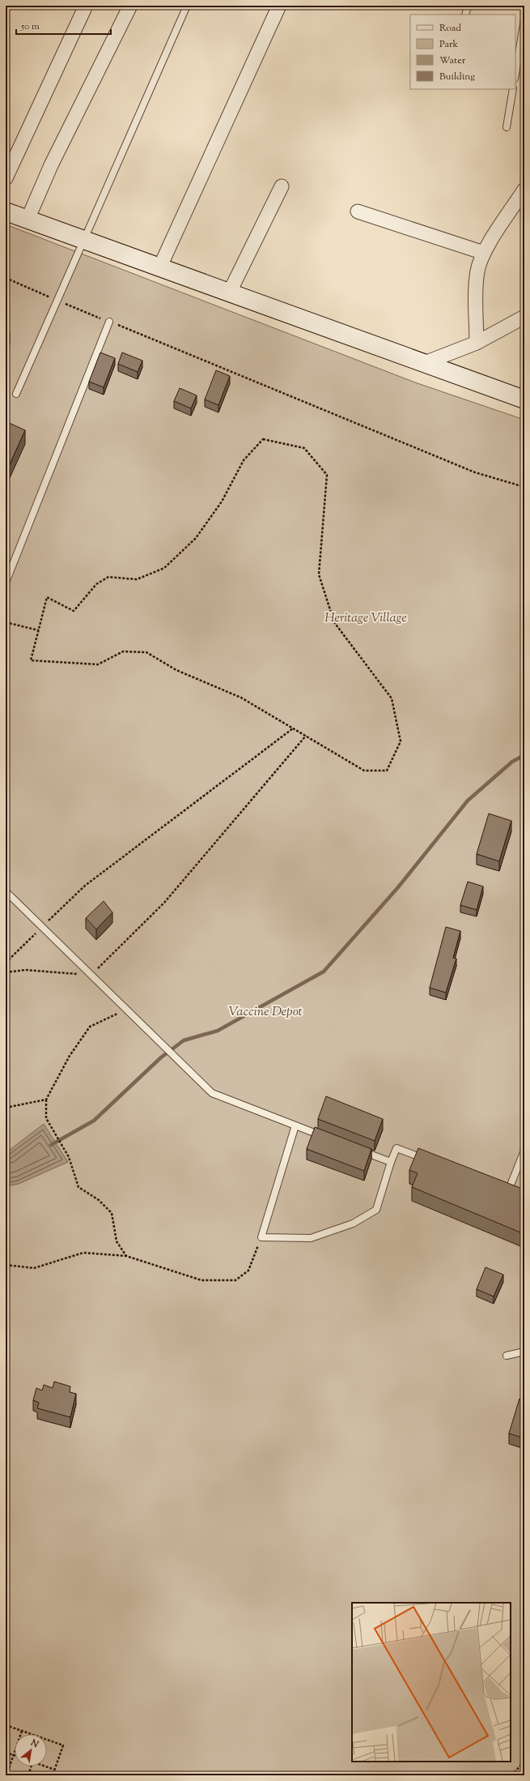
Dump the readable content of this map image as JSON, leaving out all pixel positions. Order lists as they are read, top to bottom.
{
  "parks": ["Heritage Village", "Vaccine Depot"],
  "legend": [
    "Road",
    "Park",
    "Water",
    "Building"
  ],
  "scale_bar": "50 m",
  "north": "top right"
}
